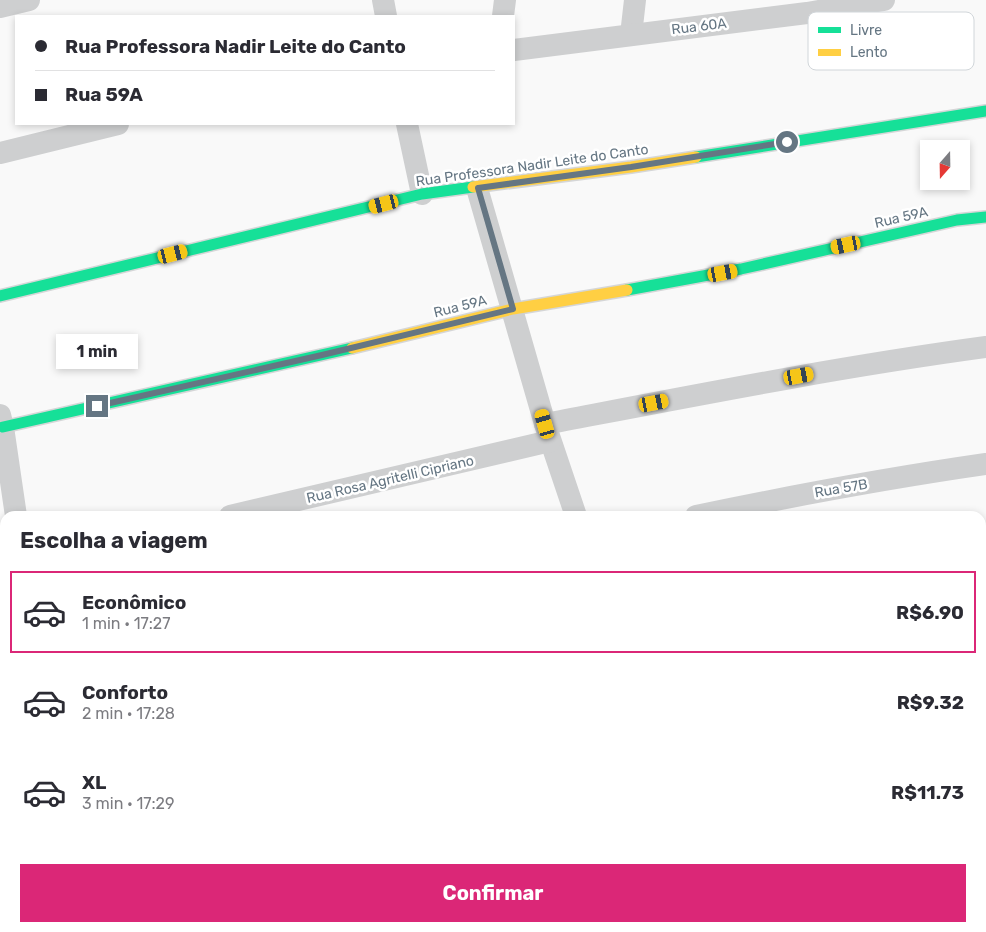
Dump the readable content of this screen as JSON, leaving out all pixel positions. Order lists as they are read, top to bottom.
{
  "streets": {
    "main road": ["Rua Professora Nadir Leite do Canto", "Rua 59A"],
    "street": ["Rua 60A", "Rua Rosa Agritelli Cipriano", "Rua 57B"]
  },
  "legend": ["Livre", "Lento"],
  "north": "bottom",
  "page": {
    "banner": ["Rua Professora Nadir Leite do Canto", "Rua 59A"],
    "bubble": "1 min",
    "heading": "Escolha a viagem",
    "list": [
      {
        "name": "Econômico",
        "note": "1 min · 17:27",
        "value": "R$6.90"
      },
      {
        "name": "Conforto",
        "note": "2 min · 17:28",
        "value": "R$9.32"
      },
      {
        "name": "XL",
        "note": "3 min · 17:29",
        "value": "R$11.73"
      }
    ],
    "buttons": "Confirmar"
  }
}
